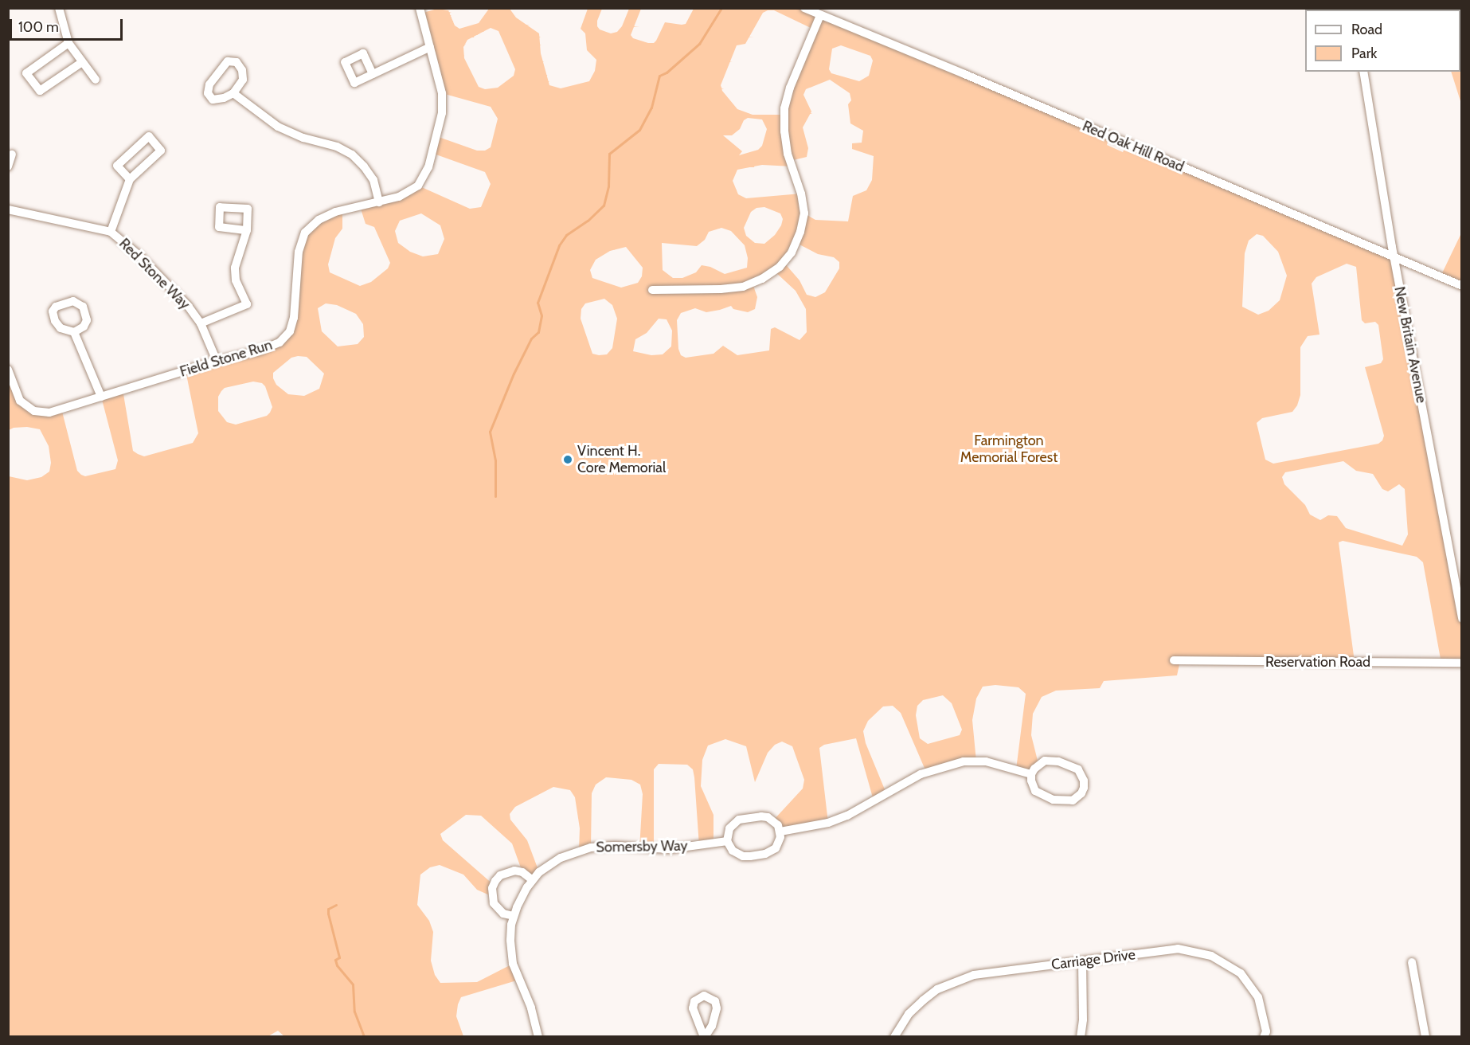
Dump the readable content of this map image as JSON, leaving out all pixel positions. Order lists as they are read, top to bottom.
{
  "streets": {
    "street": [
      "Red Oak Hill Road",
      "Red Stone Way",
      "New Britain Avenue",
      "Field Stone Run",
      "Reservation Road",
      "Somersby Way",
      "Carriage Drive"
    ]
  },
  "crossings": [
    ["Red Oak Hill Road", "New Britain Avenue"],
    ["Red Stone Way", "Field Stone Run"]
  ],
  "parks": ["Farmington Memorial Forest"],
  "places": ["Vincent H. Core Memorial"],
  "legend": ["Road", "Park"],
  "scale_bar": "100 m"
}
